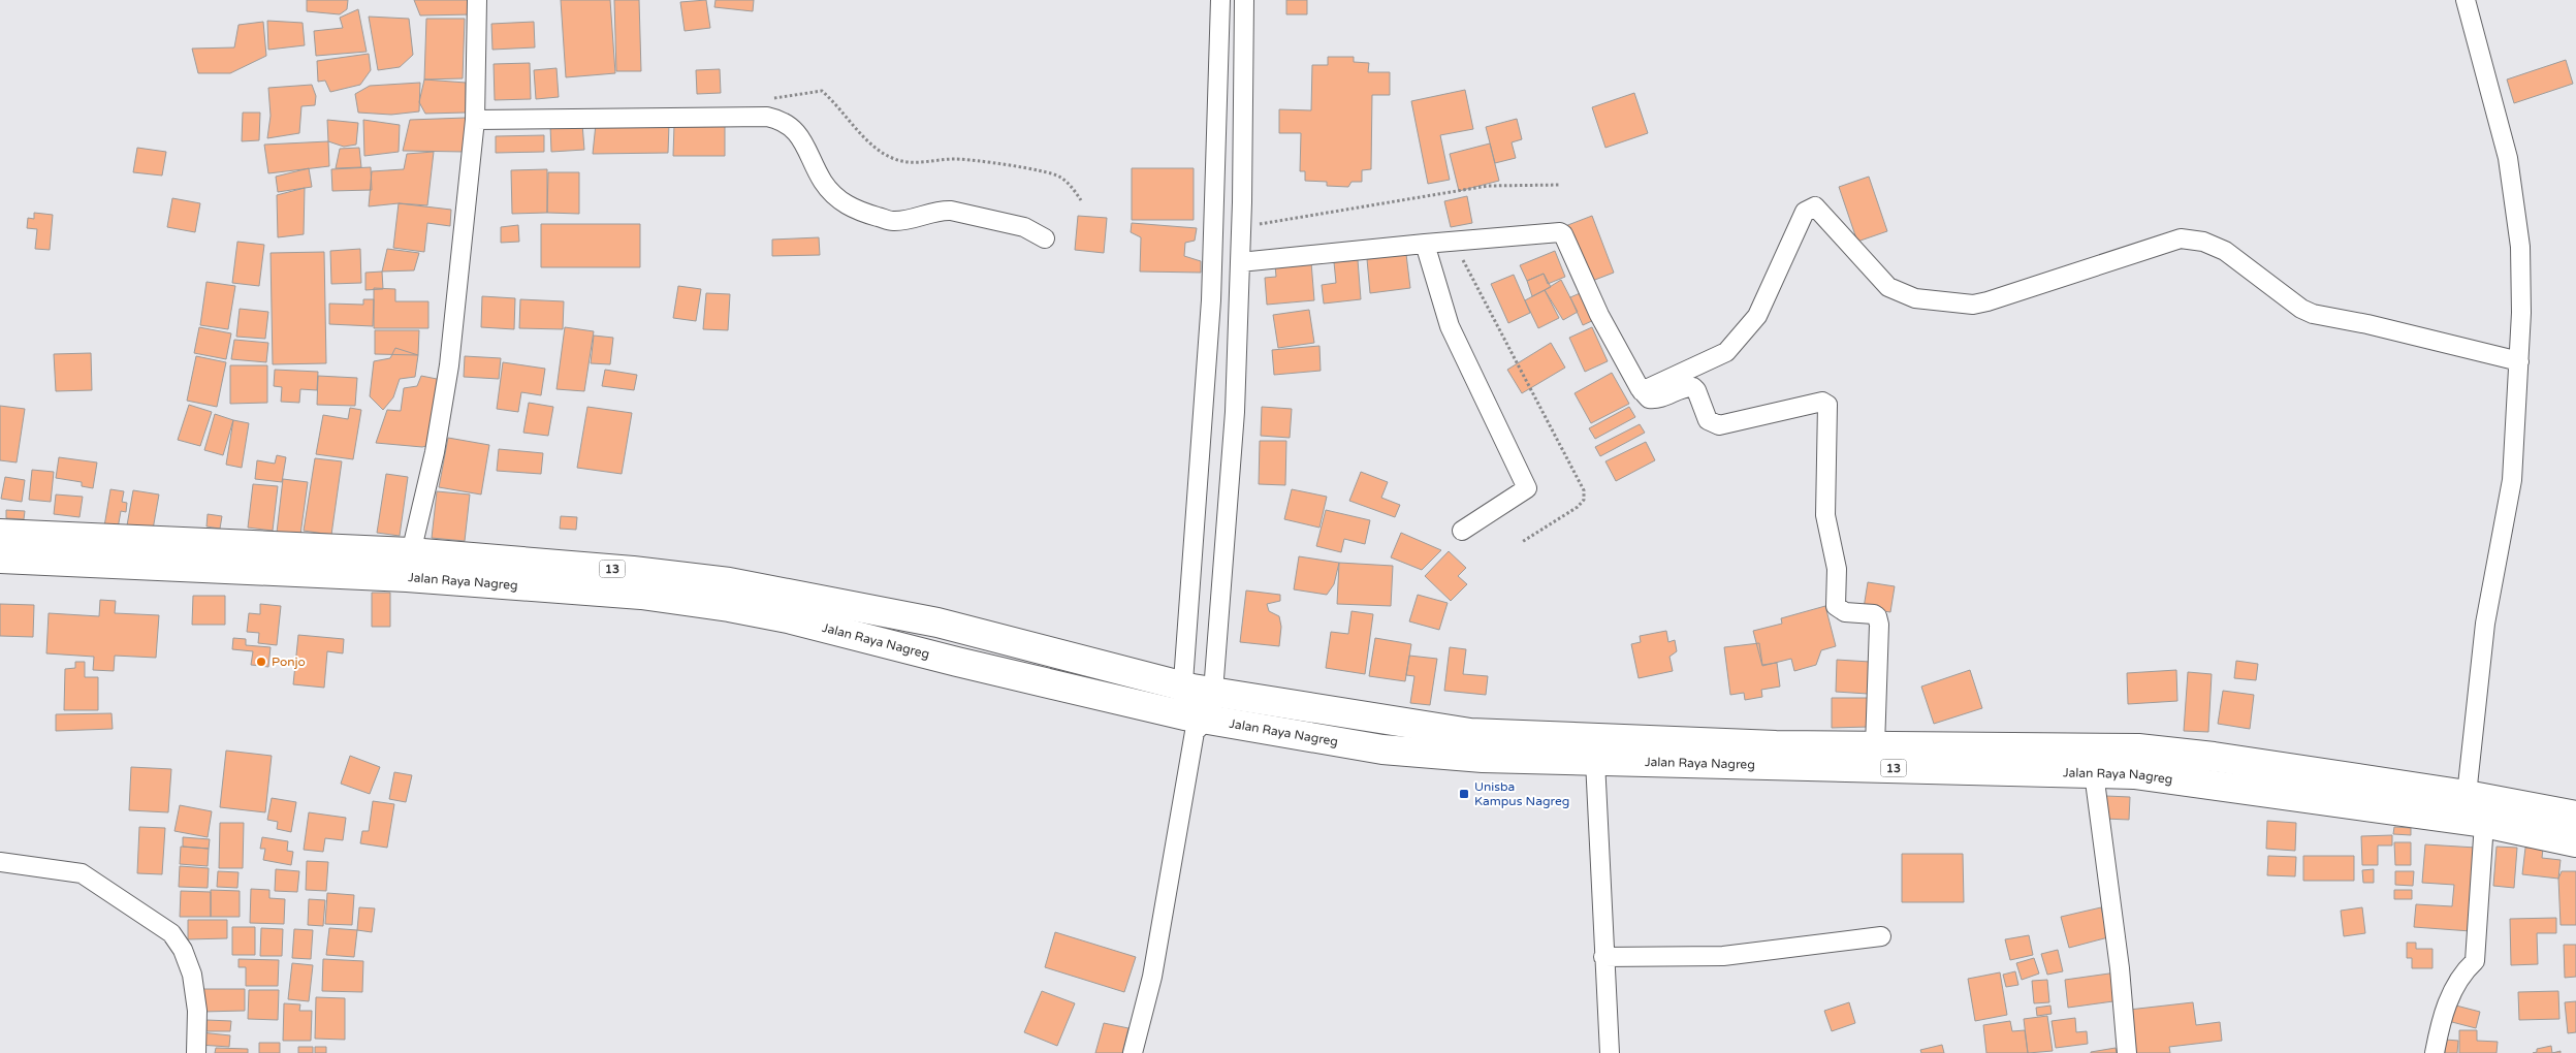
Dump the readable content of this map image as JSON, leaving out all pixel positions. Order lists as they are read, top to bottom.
{
  "streets": {
    "highway": ["13", "Jalan Raya Nagreg"]
  },
  "places": {
    "other": ["Ponjo"],
    "transit": ["Unisba Kampus Nagreg"]
  }
}
